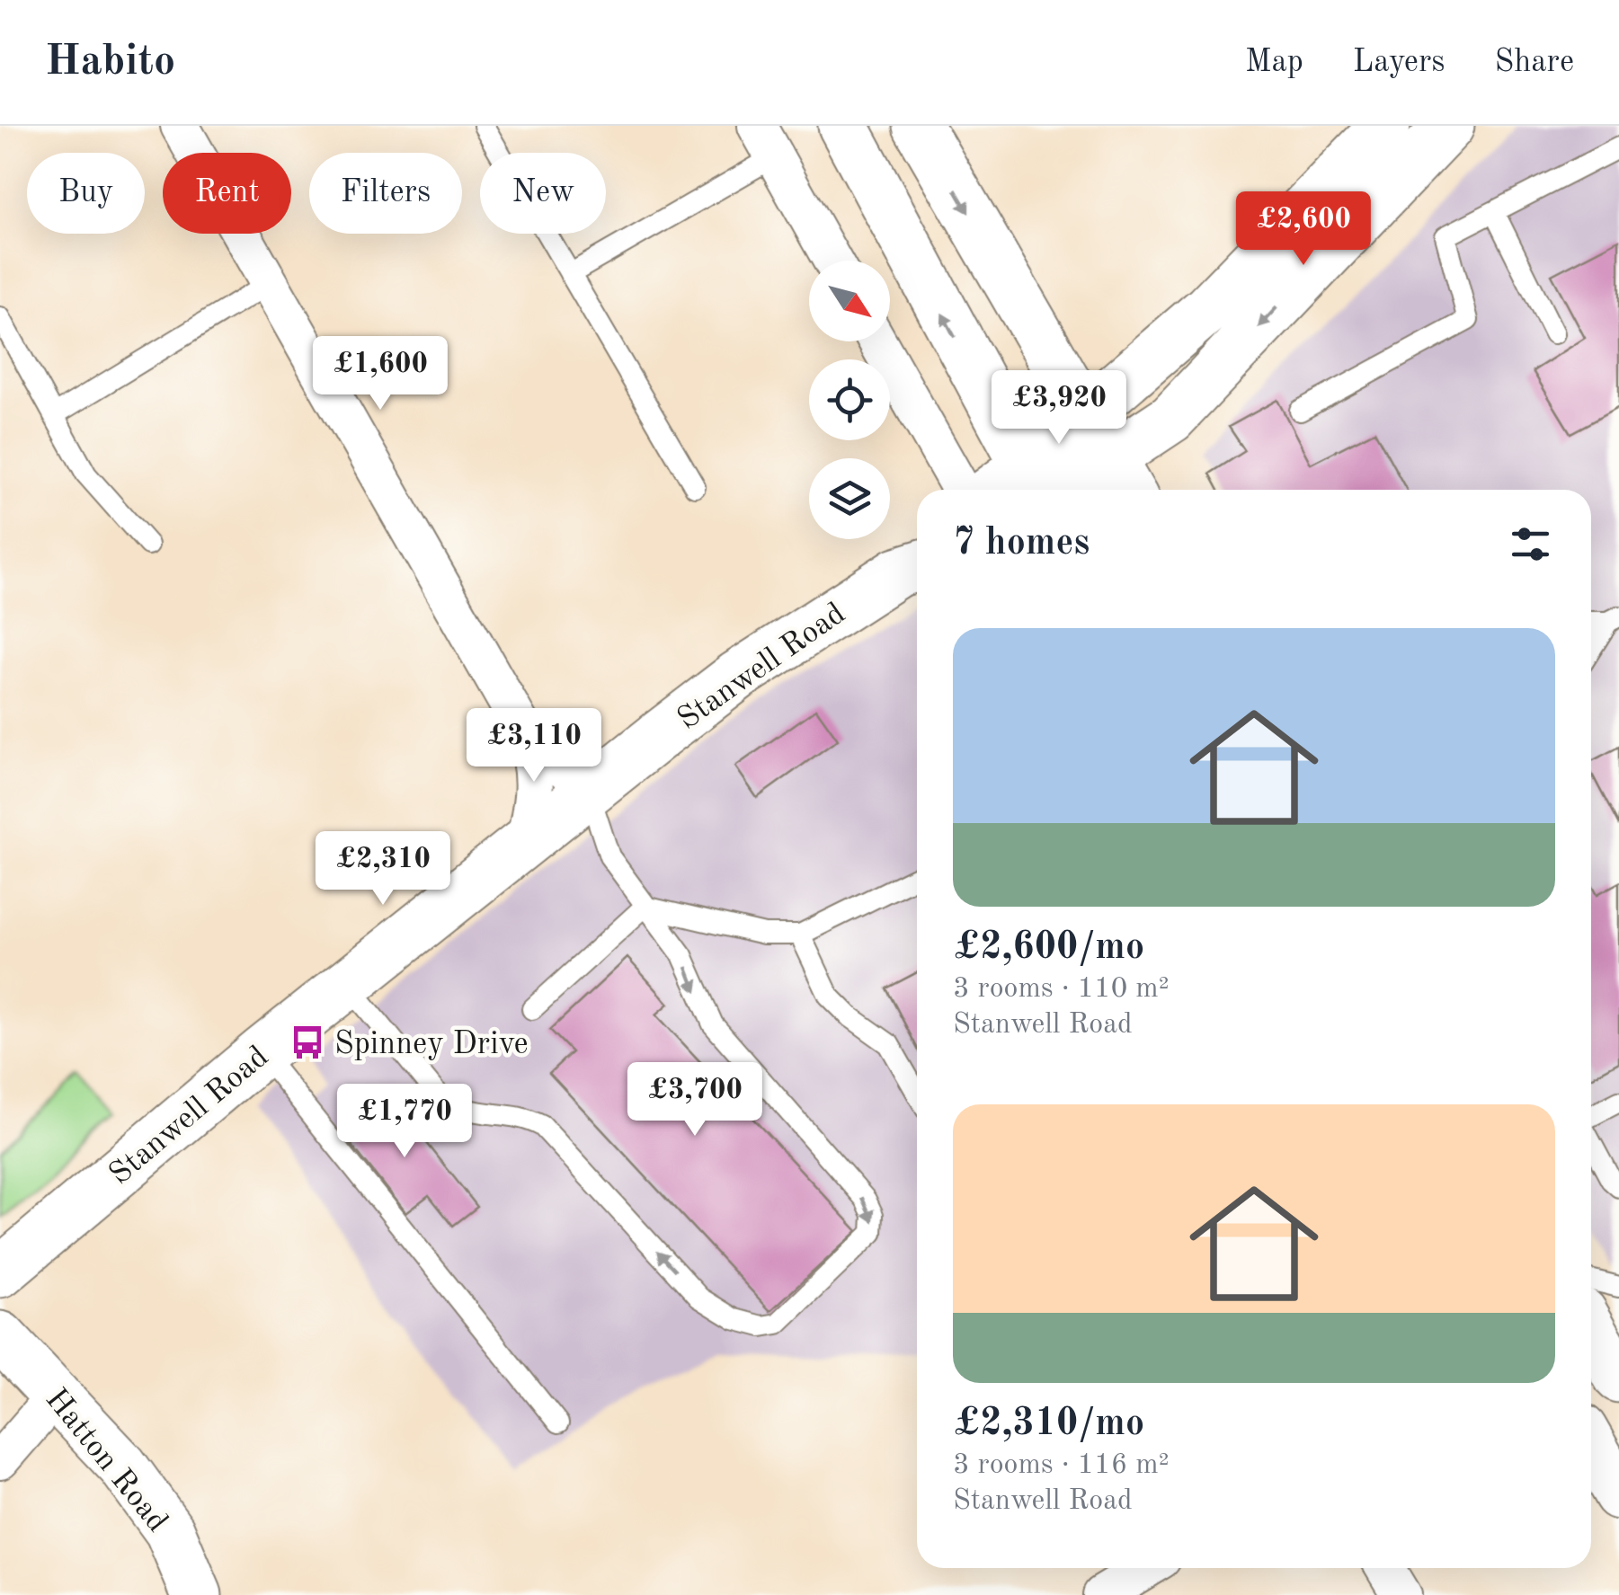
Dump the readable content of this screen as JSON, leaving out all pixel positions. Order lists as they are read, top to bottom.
{
  "streets": {
    "main road": ["Stanwell Road", "Hatton Road"]
  },
  "places": {
    "bus stop": ["Spinney Drive"]
  },
  "north": "bottom right",
  "page": {
    "header": "Habito",
    "nav": ["Map", "Layers", "Share"],
    "chip": [
      "Buy",
      "Rent",
      "Filters",
      "New"
    ],
    "price": [
      "£2,600",
      "£1,600",
      "£3,920",
      "£3,110",
      "£2,310",
      "£3,700",
      "£1,770"
    ],
    "heading": "7 homes",
    "list": [
      {
        "name": "£2,600/mo",
        "note": "3 rooms · 110 m² · Stanwell Road"
      },
      {
        "name": "£2,310/mo",
        "note": "3 rooms · 116 m² · Stanwell Road"
      }
    ]
  }
}
